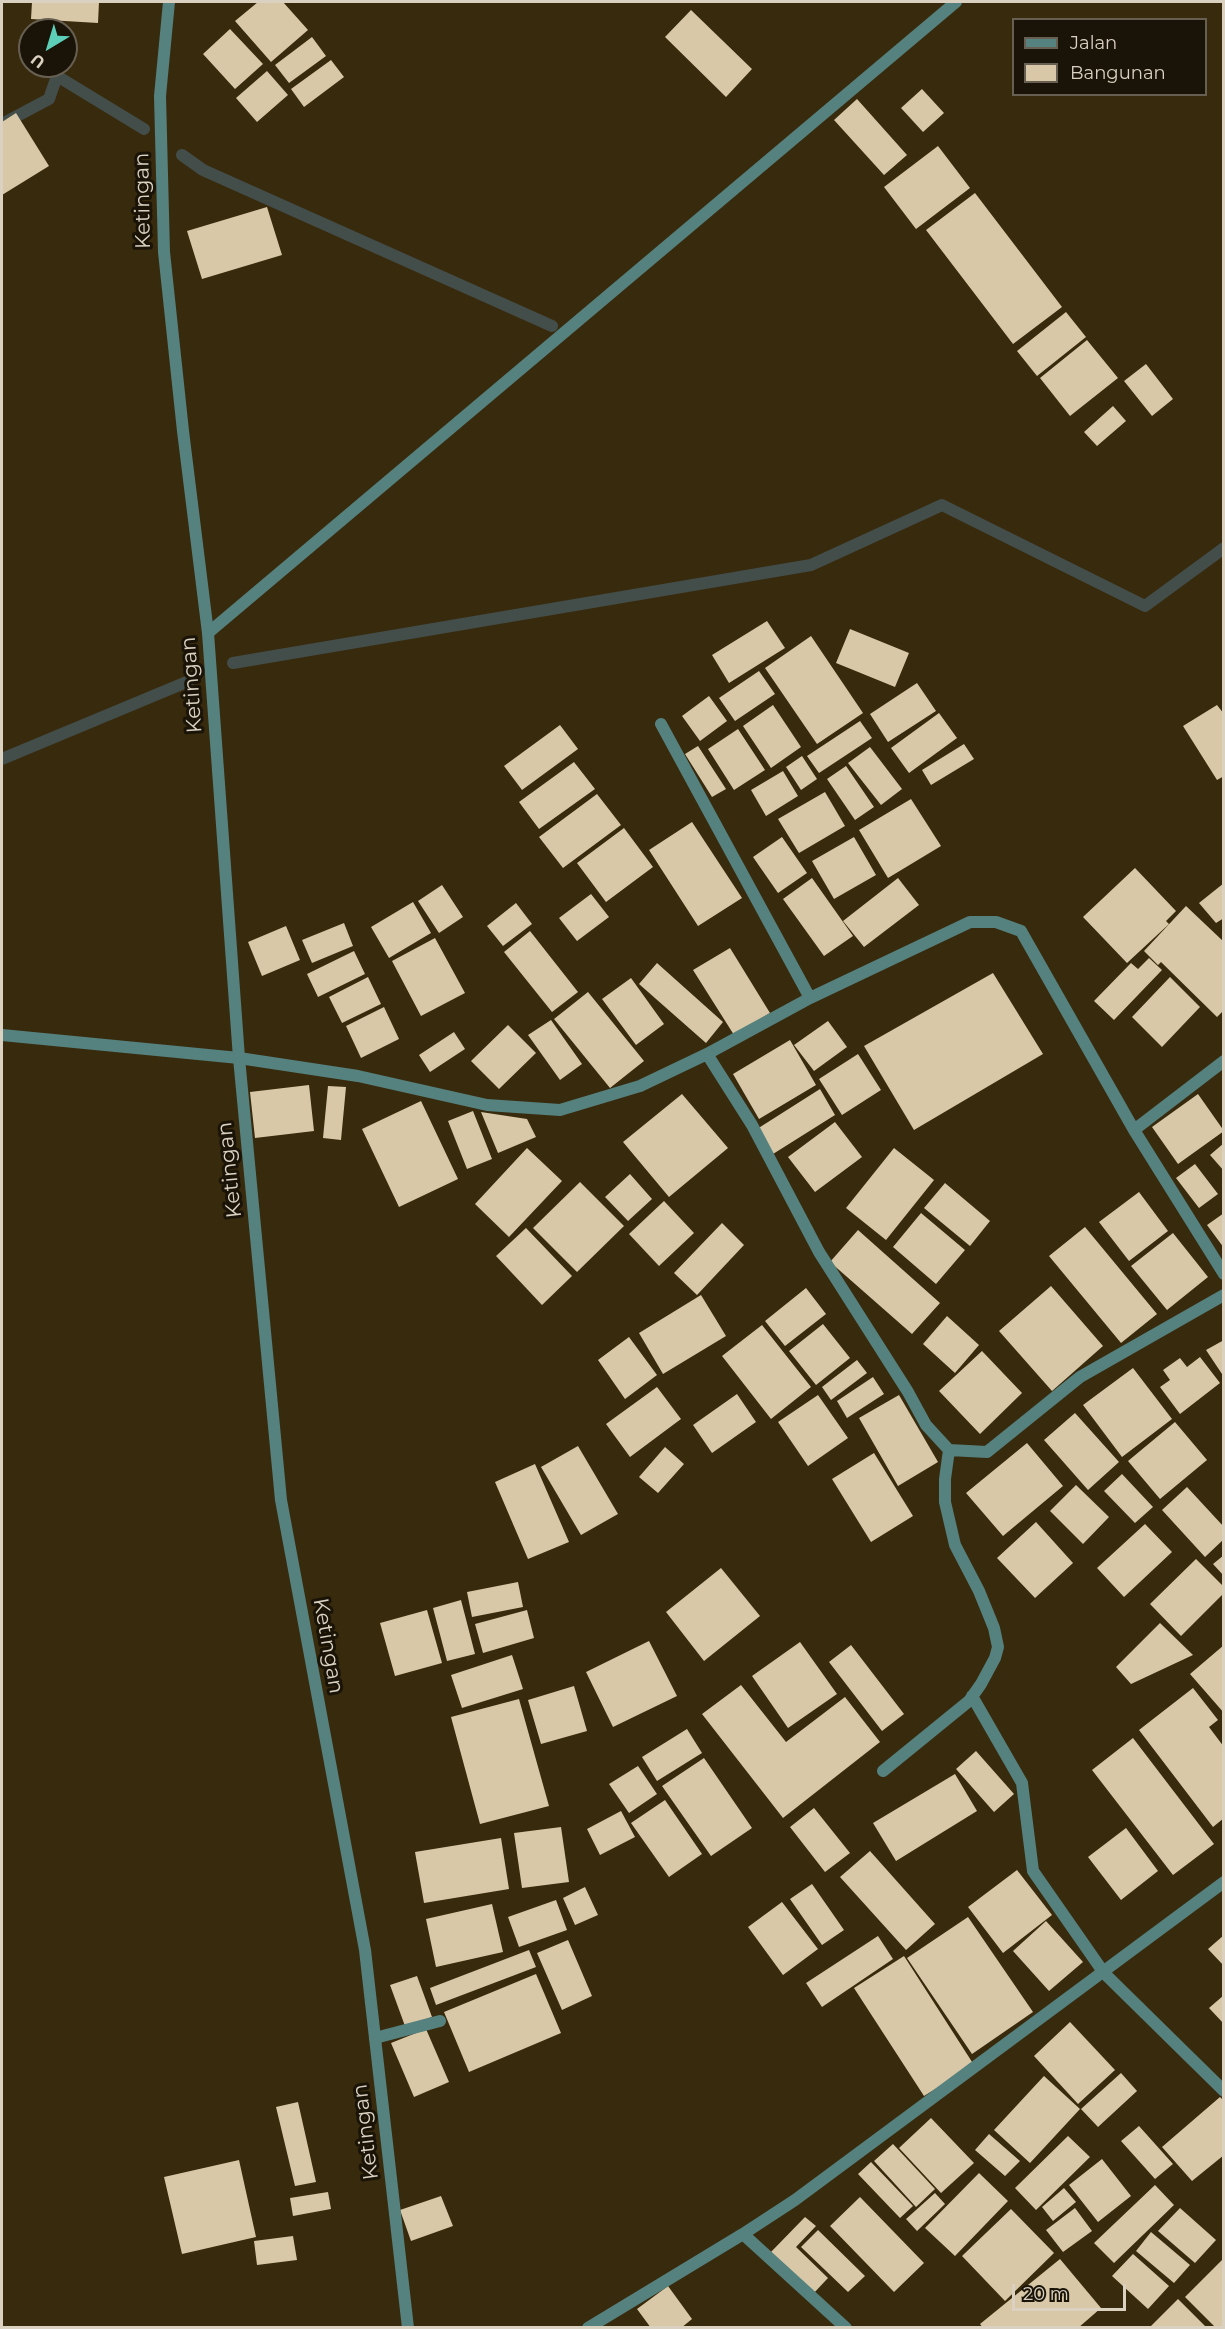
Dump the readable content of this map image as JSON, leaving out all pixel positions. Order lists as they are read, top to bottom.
{
  "streets": {
    "street": ["Ketingan"]
  },
  "legend": ["Jalan", "Bangunan"],
  "scale_bar": "20 m",
  "north": "bottom left"
}
